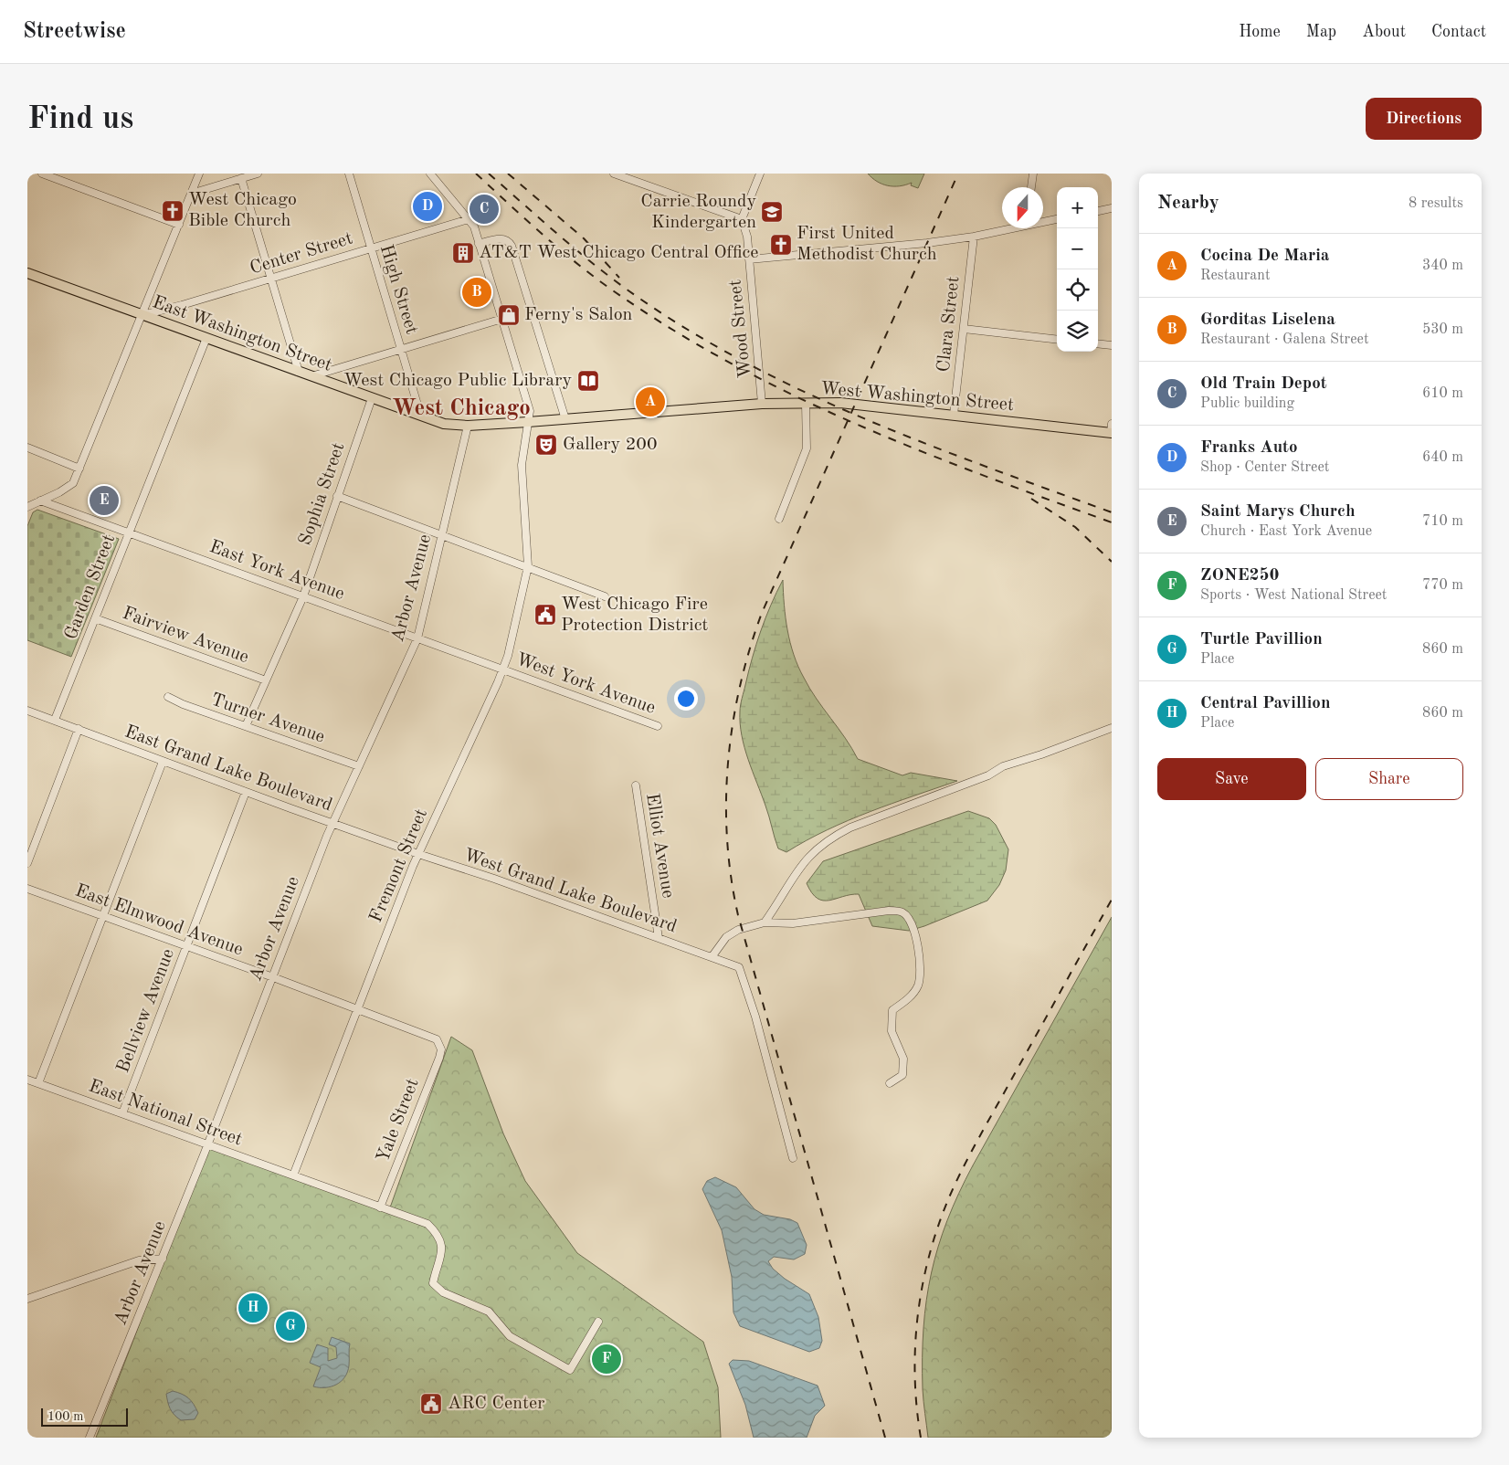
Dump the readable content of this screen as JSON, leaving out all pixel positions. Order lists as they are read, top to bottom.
{
  "streets": {
    "main road": ["East Washington Street", "West Washington Street"],
    "street": [
      "Center Street",
      "High Street",
      "Clara Street",
      "Wood Street",
      "Sophia Street",
      "East York Avenue",
      "Garden Street",
      "Arbor Avenue",
      "Fairview Avenue",
      "West York Avenue",
      "Turner Avenue",
      "East Grand Lake Boulevard",
      "Elliot Avenue",
      "Fremont Street",
      "West Grand Lake Boulevard",
      "East Elmwood Avenue",
      "Bellview Avenue",
      "East National Street",
      "Yale Street"
    ]
  },
  "crossings": [
    ["Center Street", "High Street"],
    ["Center Street", "East Washington Street"],
    ["Center Street", "Fremont Street"],
    ["High Street", "East Washington Street"],
    ["Clara Street", "West Washington Street"],
    ["Wood Street", "West Washington Street"],
    ["East Washington Street", "West Washington Street"],
    ["East Washington Street", "Sophia Street"],
    ["East Washington Street", "Garden Street"],
    ["East Washington Street", "Arbor Avenue"],
    ["East Washington Street", "Fremont Street"],
    ["West Washington Street", "Fremont Street"],
    ["Sophia Street", "East York Avenue"],
    ["Sophia Street", "Fairview Avenue"],
    ["Sophia Street", "Turner Avenue"],
    ["East York Avenue", "Garden Street"],
    ["East York Avenue", "Arbor Avenue"],
    ["East York Avenue", "West York Avenue"],
    ["East York Avenue", "Fremont Street"],
    ["Garden Street", "Fairview Avenue"],
    ["Garden Street", "East Grand Lake Boulevard"],
    ["Arbor Avenue", "Turner Avenue"],
    ["Arbor Avenue", "East Grand Lake Boulevard"],
    ["Arbor Avenue", "East Elmwood Avenue"],
    ["Arbor Avenue", "East National Street"],
    ["West York Avenue", "Fremont Street"],
    ["East Grand Lake Boulevard", "Fremont Street"],
    ["East Grand Lake Boulevard", "West Grand Lake Boulevard"],
    ["East Grand Lake Boulevard", "Bellview Avenue"],
    ["Elliot Avenue", "West Grand Lake Boulevard"],
    ["Fremont Street", "West Grand Lake Boulevard"],
    ["Fremont Street", "East Elmwood Avenue"],
    ["Fremont Street", "East National Street"],
    ["East Elmwood Avenue", "Bellview Avenue"],
    ["East Elmwood Avenue", "Yale Street"],
    ["Bellview Avenue", "East National Street"],
    ["East National Street", "Yale Street"]
  ],
  "districts": ["West Chicago"],
  "places": {
    "church": ["West Chicago Bible Church", "First United Methodist Church"],
    "school or university": ["Carrie Roundy Kindergarten"],
    "building": ["AT&T West Chicago Central Office"],
    "shop": ["Ferny's Salon"],
    "library": ["West Chicago Public Library"],
    "theatre": ["Gallery 200"],
    "public building": ["West Chicago Fire Protection District", "ARC Center"]
  },
  "scale_bar": "100 m",
  "north": "bottom",
  "page": {
    "header": "Streetwise",
    "nav": [
      "Home",
      "Map",
      "About",
      "Contact"
    ],
    "buttons": [
      "Directions",
      ["Save", "Share"]
    ],
    "title": "Find us",
    "heading": ["Nearby", "8 results"],
    "map_buttons": ["+", "−"],
    "pins": [
      "D",
      "C",
      "B",
      "A",
      "E",
      "H",
      "G",
      "F"
    ],
    "list": [
      {
        "mark": "A",
        "name": "Cocina De Maria",
        "note": "Restaurant",
        "value": "340 m"
      },
      {
        "mark": "B",
        "name": "Gorditas Liselena",
        "note": "Restaurant · Galena Street",
        "value": "530 m"
      },
      {
        "mark": "C",
        "name": "Old Train Depot",
        "note": "Public building",
        "value": "610 m"
      },
      {
        "mark": "D",
        "name": "Franks Auto",
        "note": "Shop · Center Street",
        "value": "640 m"
      },
      {
        "mark": "E",
        "name": "Saint Marys Church",
        "note": "Church · East York Avenue",
        "value": "710 m"
      },
      {
        "mark": "F",
        "name": "ZONE250",
        "note": "Sports · West National Street",
        "value": "770 m"
      },
      {
        "mark": "G",
        "name": "Turtle Pavillion",
        "note": "Place",
        "value": "860 m"
      },
      {
        "mark": "H",
        "name": "Central Pavillion",
        "note": "Place",
        "value": "860 m"
      }
    ],
    "scale": "100 m"
  }
}
